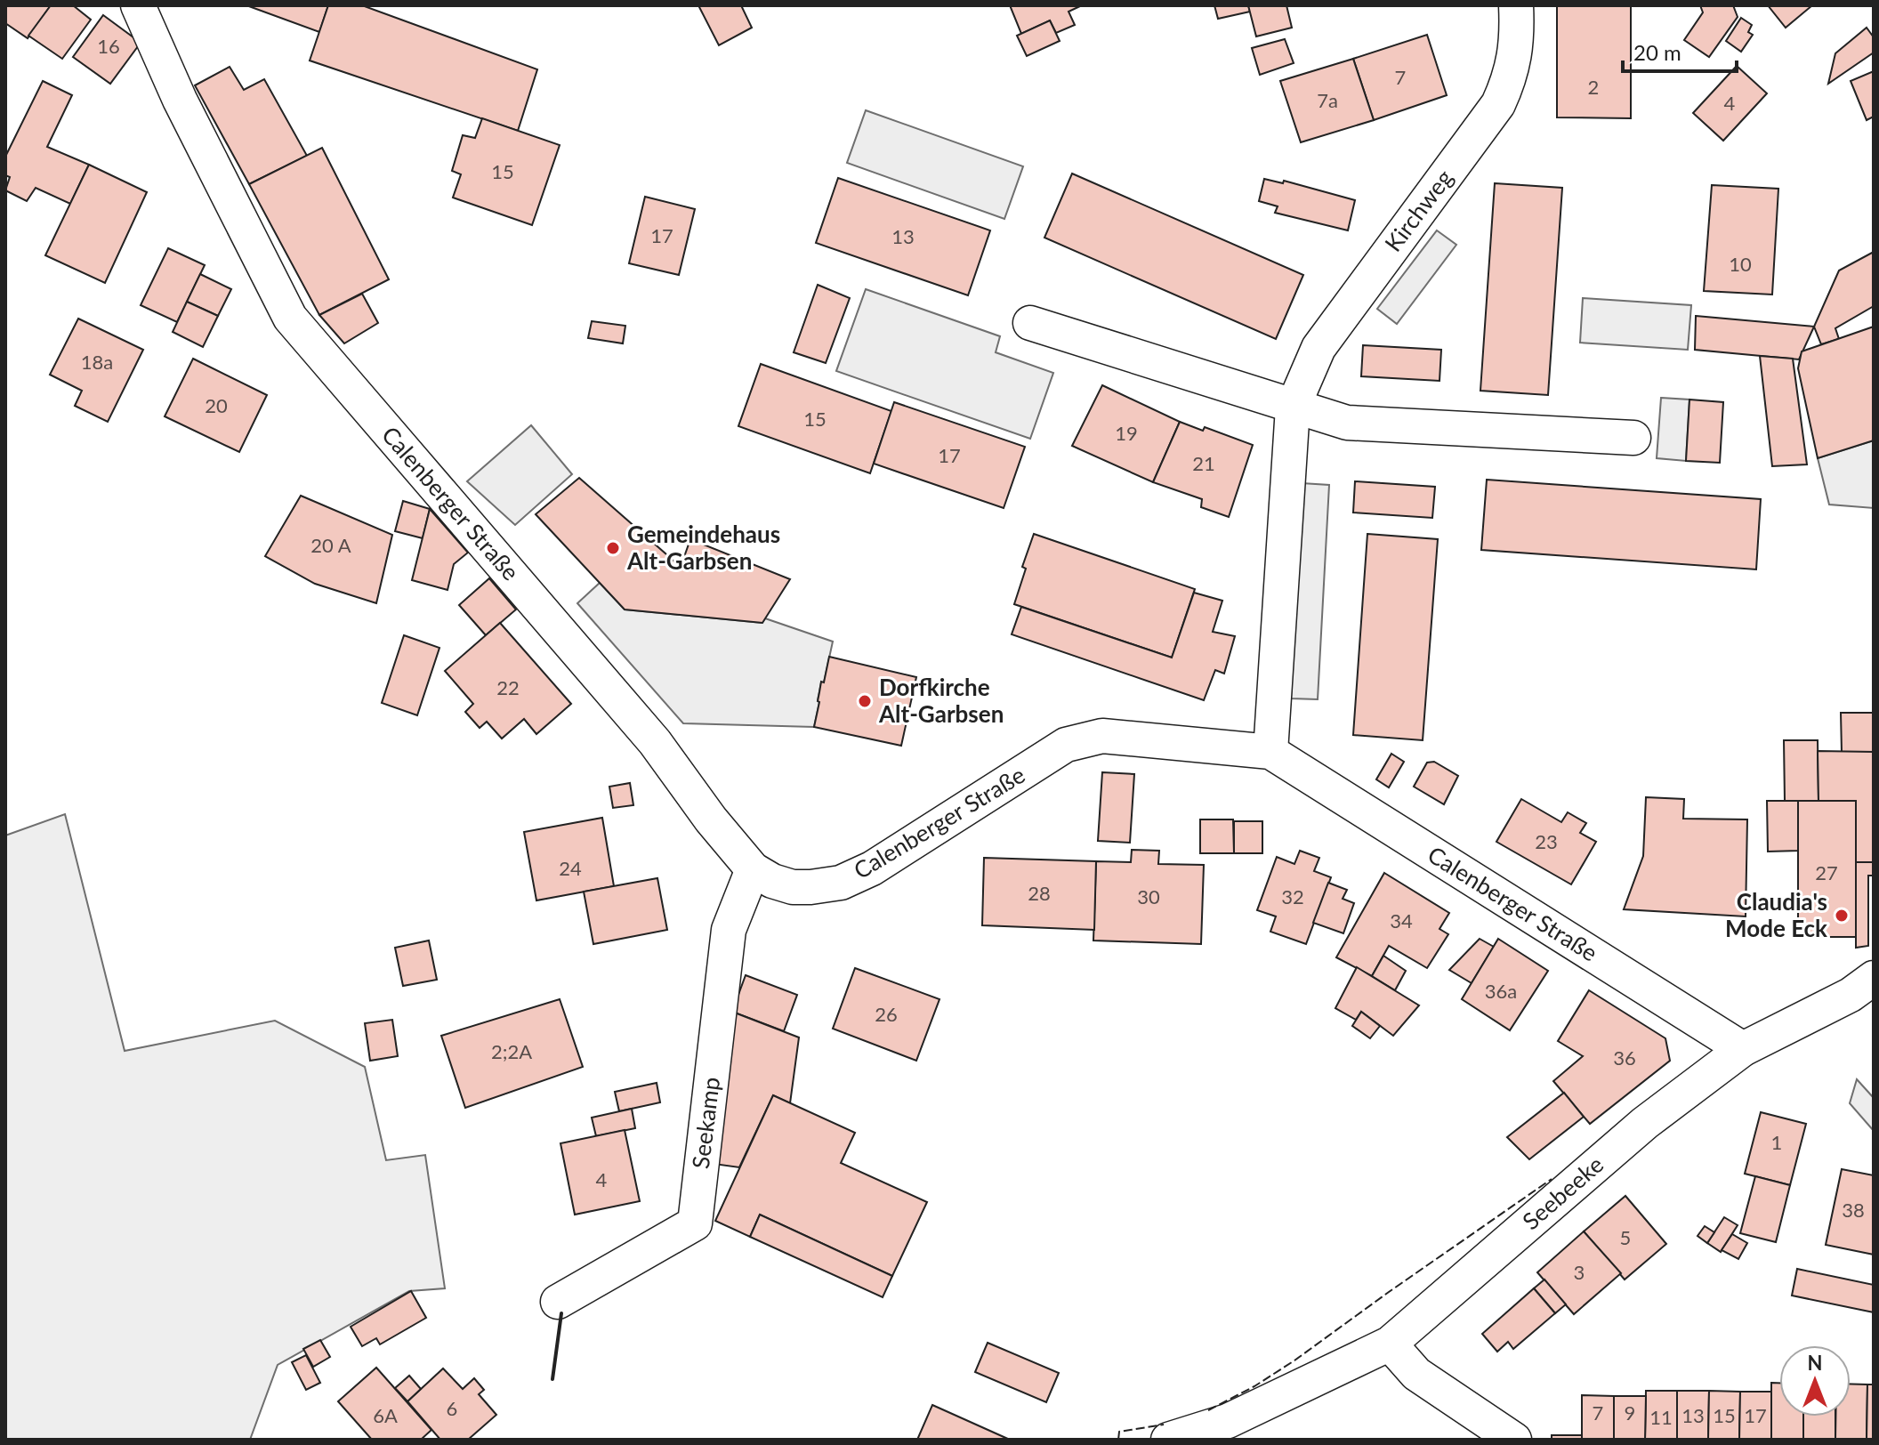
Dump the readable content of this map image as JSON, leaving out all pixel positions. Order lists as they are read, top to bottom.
{
  "streets": {
    "street": [
      "Kirchweg",
      "Calenberger Straße",
      "Seekamp",
      "Seebeeke"
    ]
  },
  "crossings": [
    ["Kirchweg", "Calenberger Straße"],
    ["Calenberger Straße", "Seekamp"],
    ["Calenberger Straße", "Seebeeke"]
  ],
  "places": ["Gemeindehaus Alt-Garbsen", "Dorfkirche Alt-Garbsen", "Claudia's Mode Eck"],
  "house_numbers": [
    "16",
    "7",
    "2",
    "7a",
    "4",
    "15",
    "17",
    "13",
    "10",
    "18a",
    "20",
    "15",
    "19",
    "17",
    "21",
    "20 A",
    "22",
    "23",
    "24",
    "27",
    "28",
    "30",
    "32",
    "34",
    "36a",
    "26",
    "2;2A",
    "36",
    "1",
    "4",
    "38",
    "5",
    "3",
    "6",
    "7",
    "9",
    "6A",
    "13",
    "15",
    "17",
    "11"
  ],
  "scale_bar": "20 m",
  "north": "top"
}
